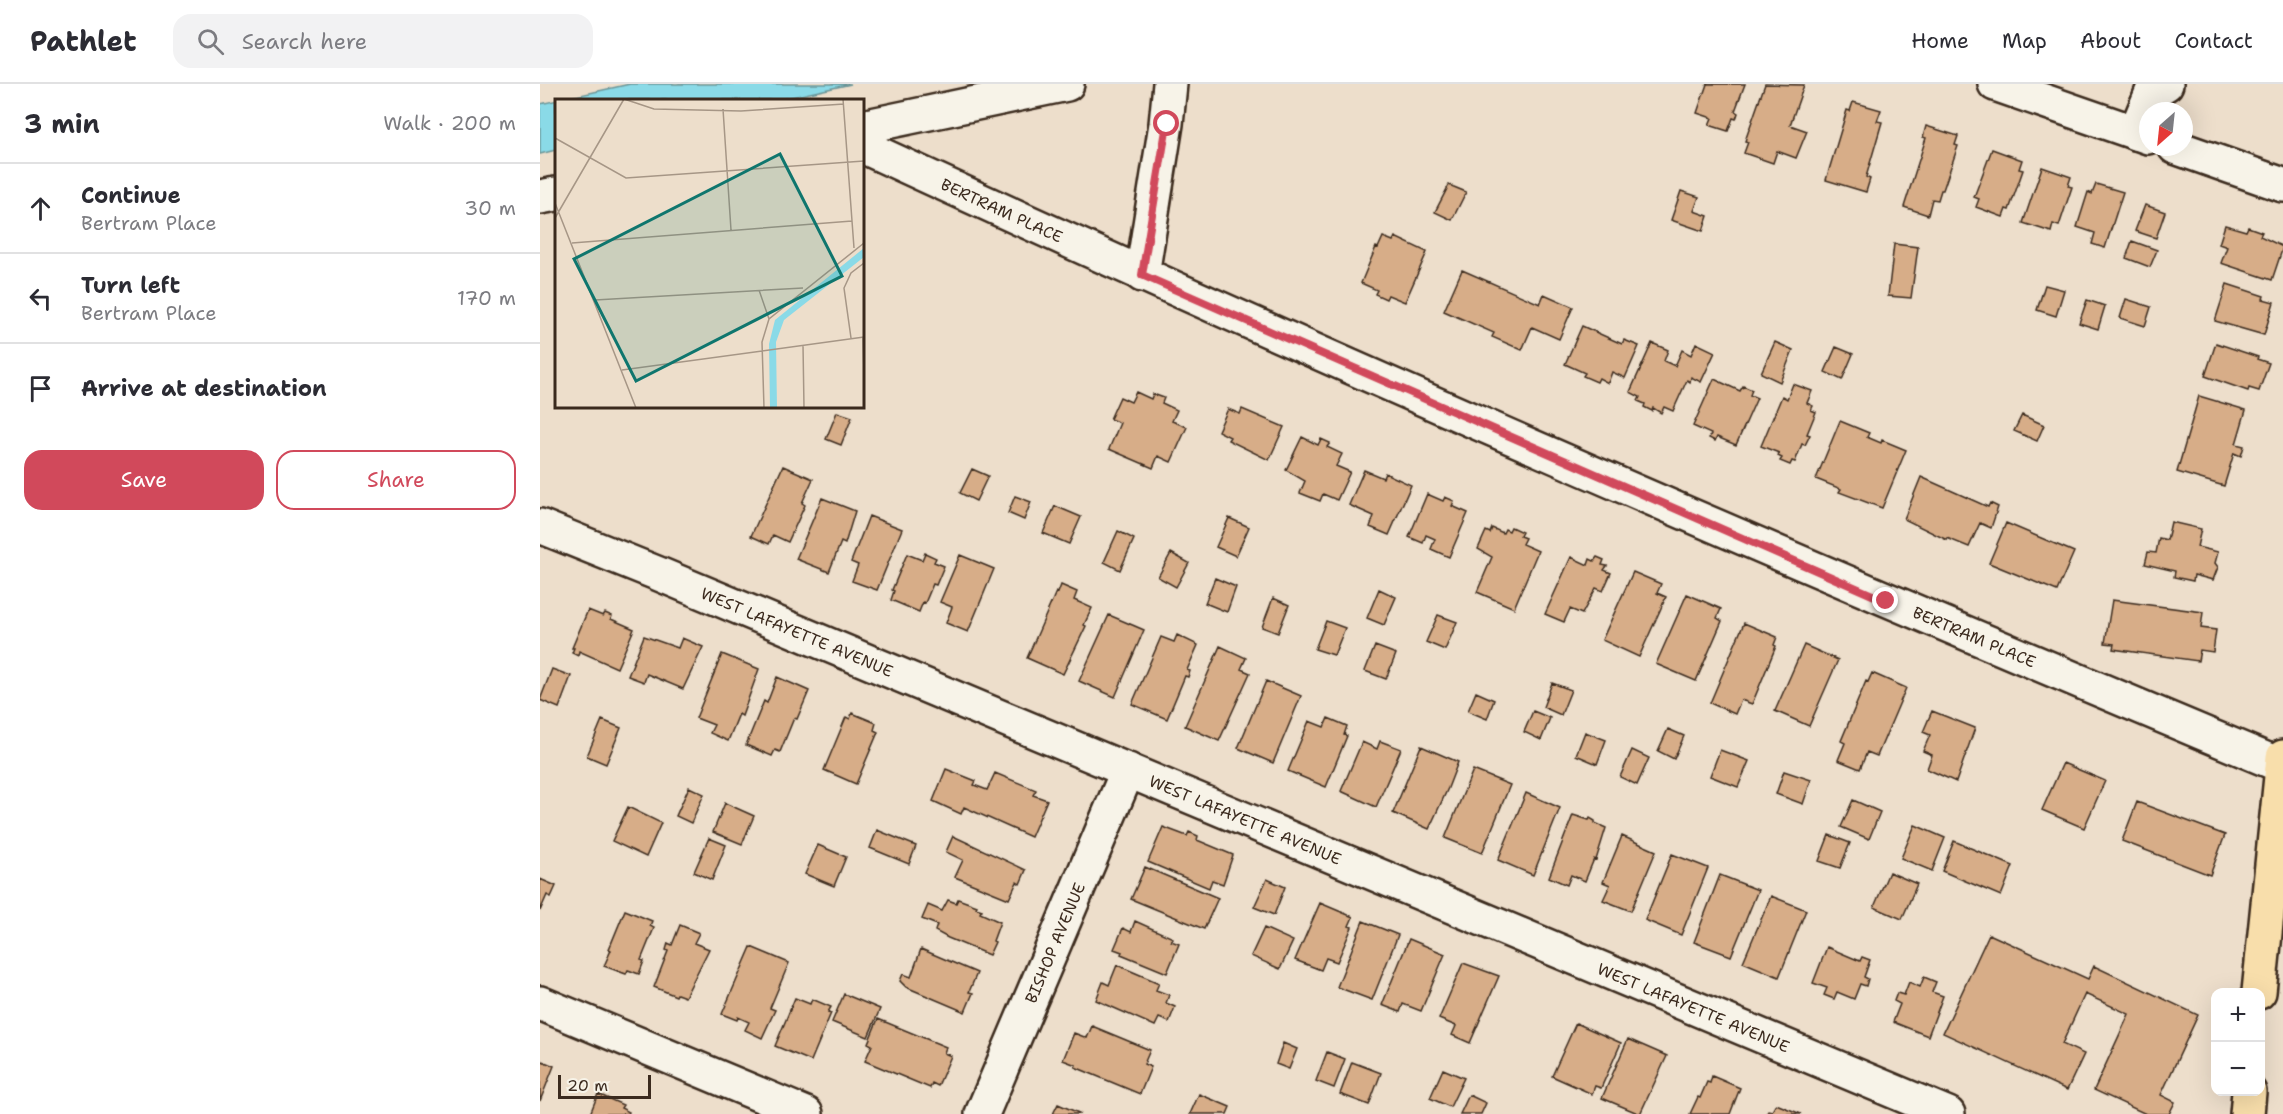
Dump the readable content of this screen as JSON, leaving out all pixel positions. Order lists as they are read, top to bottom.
{
  "streets": {
    "street": ["BERTRAM PLACE", "WEST LAFAYETTE AVENUE", "BISHOP AVENUE"]
  },
  "crossings": [
    ["WEST LAFAYETTE AVENUE", "BISHOP AVENUE"]
  ],
  "scale_bar": "20 m",
  "north": "bottom left",
  "page": {
    "header": "Pathlet",
    "search": "Search here",
    "nav": [
      "Home",
      "Map",
      "About",
      "Contact"
    ],
    "heading": ["3 min", "Walk · 200 m"],
    "list": [
      ["Continue", "Bertram Place", "30 m"],
      ["Turn left", "Bertram Place", "170 m"],
      "Arrive at destination"
    ],
    "buttons": ["Save", "Share"],
    "map_buttons": ["+", "−"],
    "scale": "20 m"
  }
}
